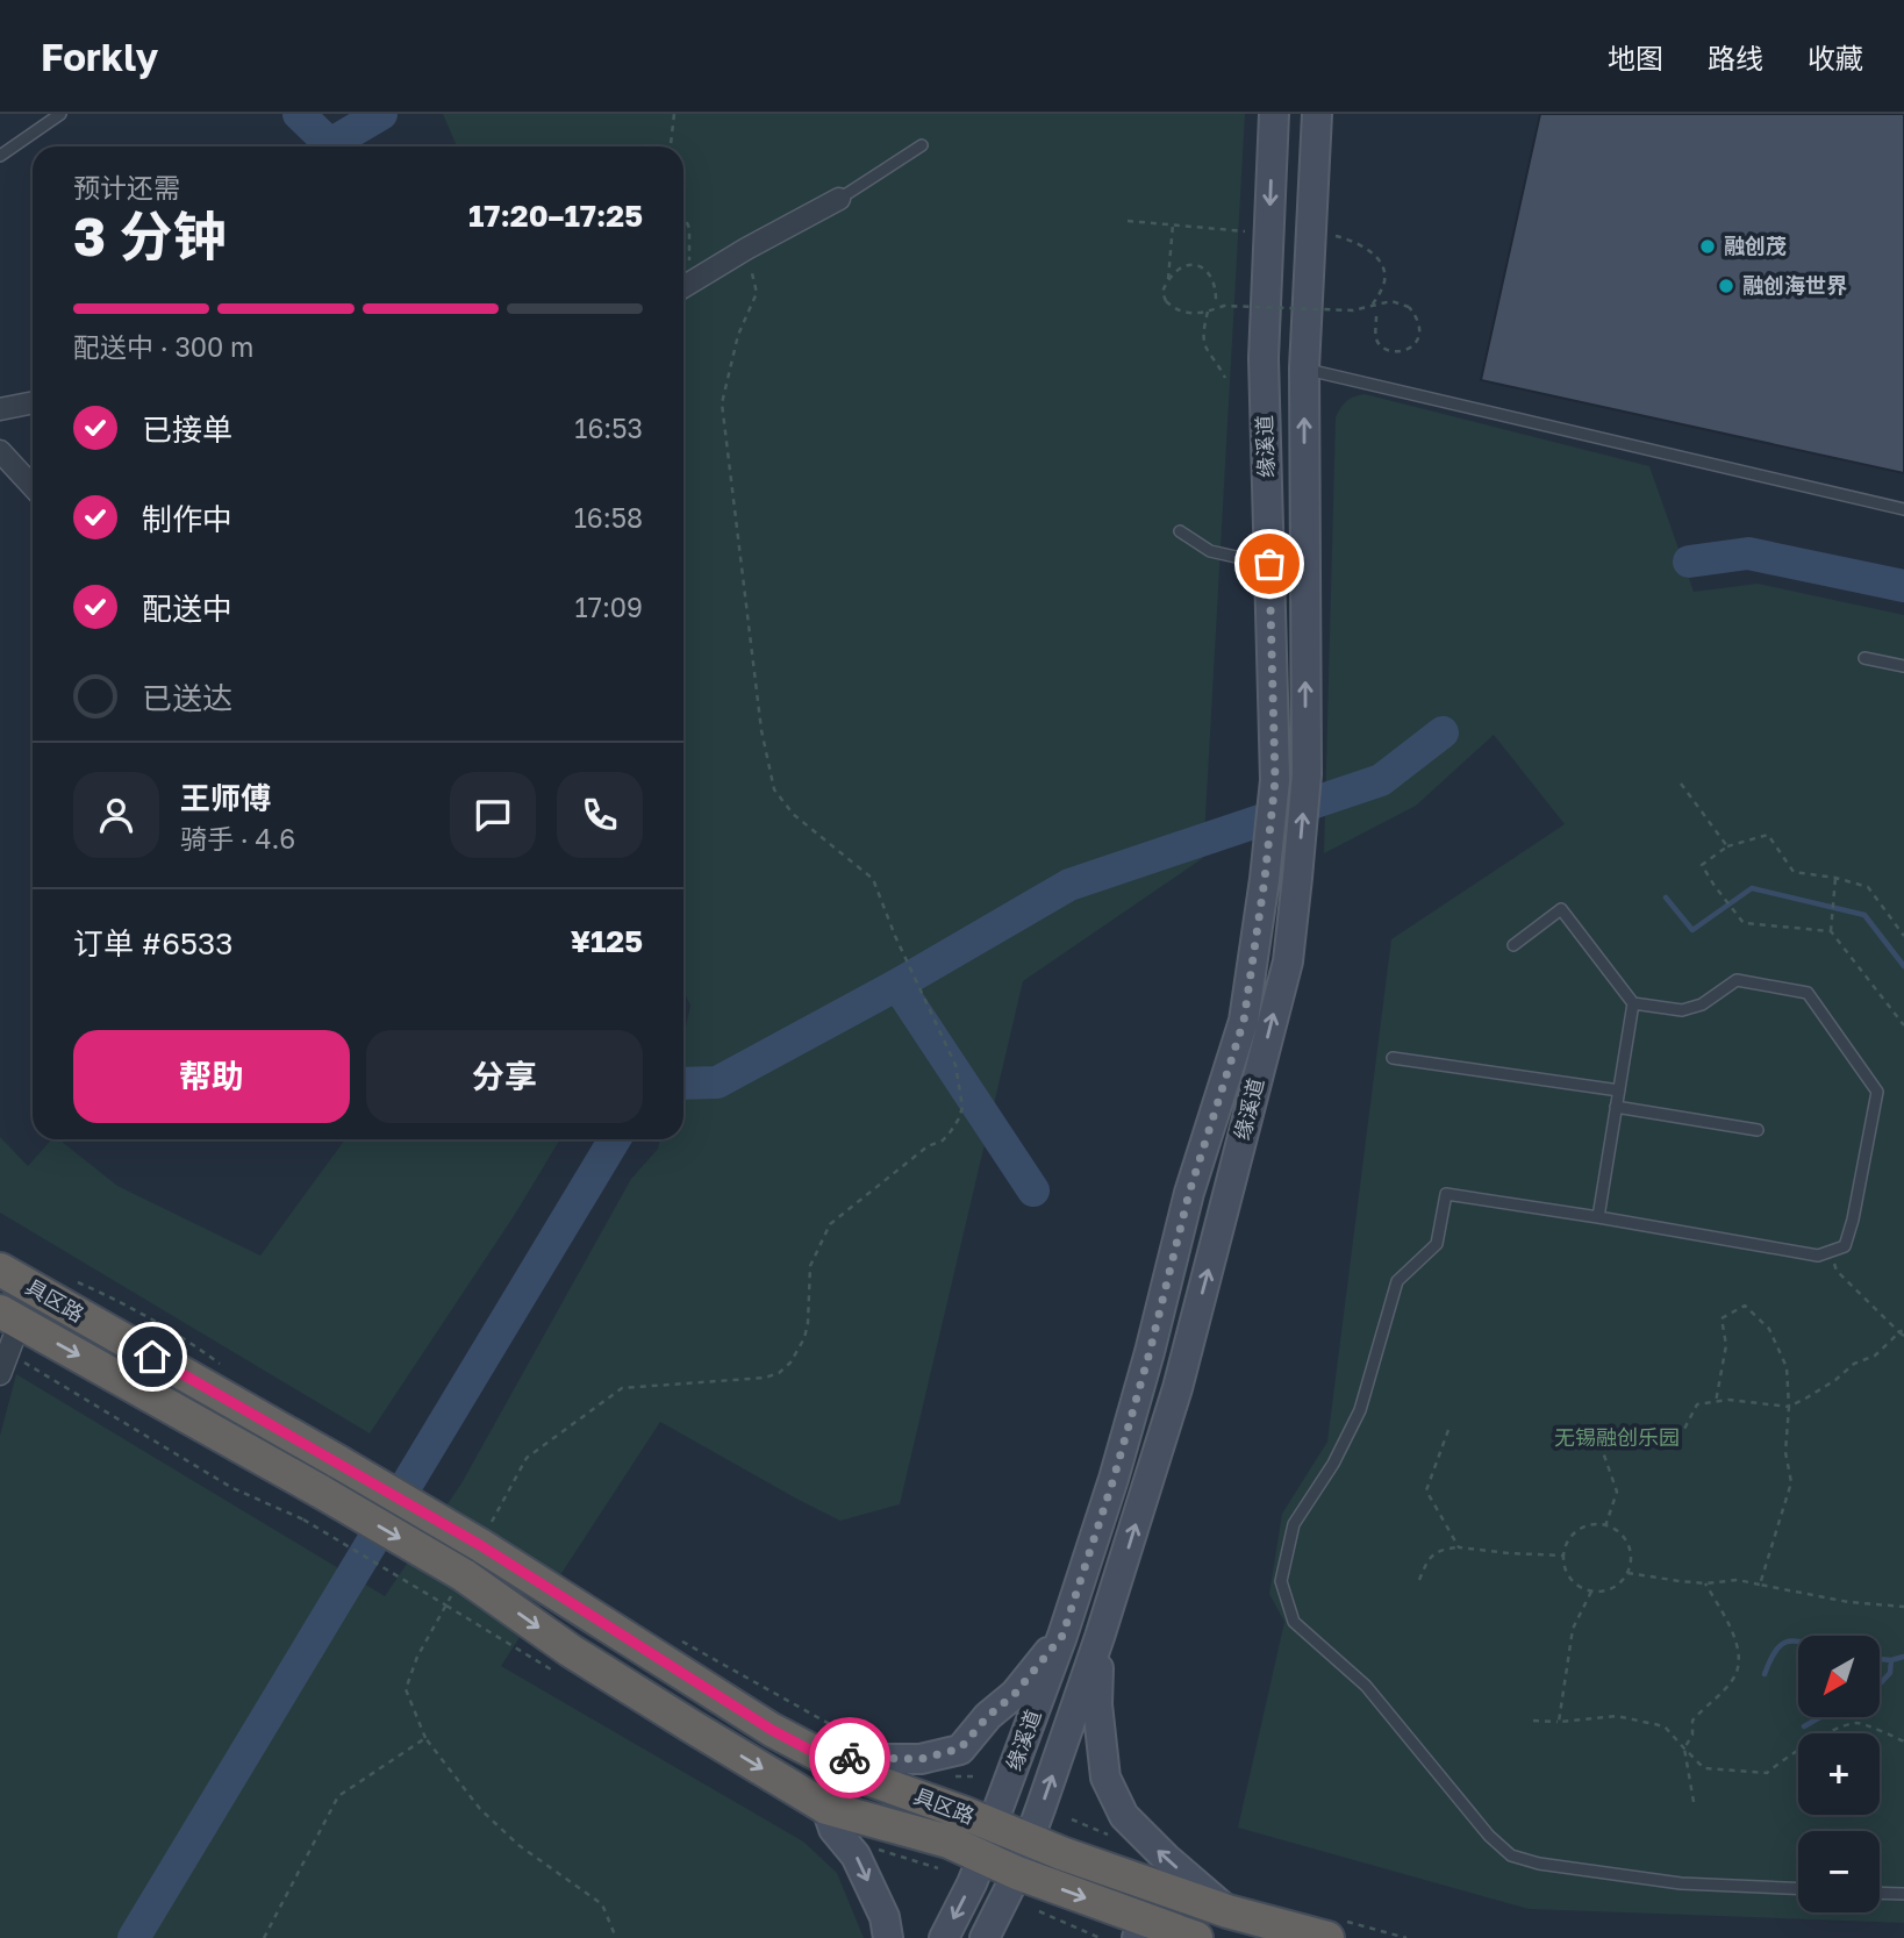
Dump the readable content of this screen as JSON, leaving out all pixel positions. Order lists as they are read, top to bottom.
{
  "streets": {
    "highway": ["具区路"],
    "main road": ["缘溪道"]
  },
  "crossings": [
    ["缘溪道", "具区路"]
  ],
  "parks": ["无锡融创乐园"],
  "places": ["融创茂", "融创海世界"],
  "north": "bottom left",
  "page": {
    "header": "Forkly",
    "nav": ["地图", "路线", "收藏"],
    "heading": ["3 分钟", "预计还需", "17:20–17:25"],
    "panel": [
      "王师傅",
      "骑手 · 4.6",
      "订单 #6533",
      "¥125"
    ],
    "bar": "配送中 · 300 m",
    "list": [
      ["已接单", "16:53"],
      ["制作中", "16:58"],
      ["配送中", "17:09"],
      "已送达"
    ],
    "buttons": ["帮助", "分享"],
    "map_buttons": ["+", "−"]
  }
}
